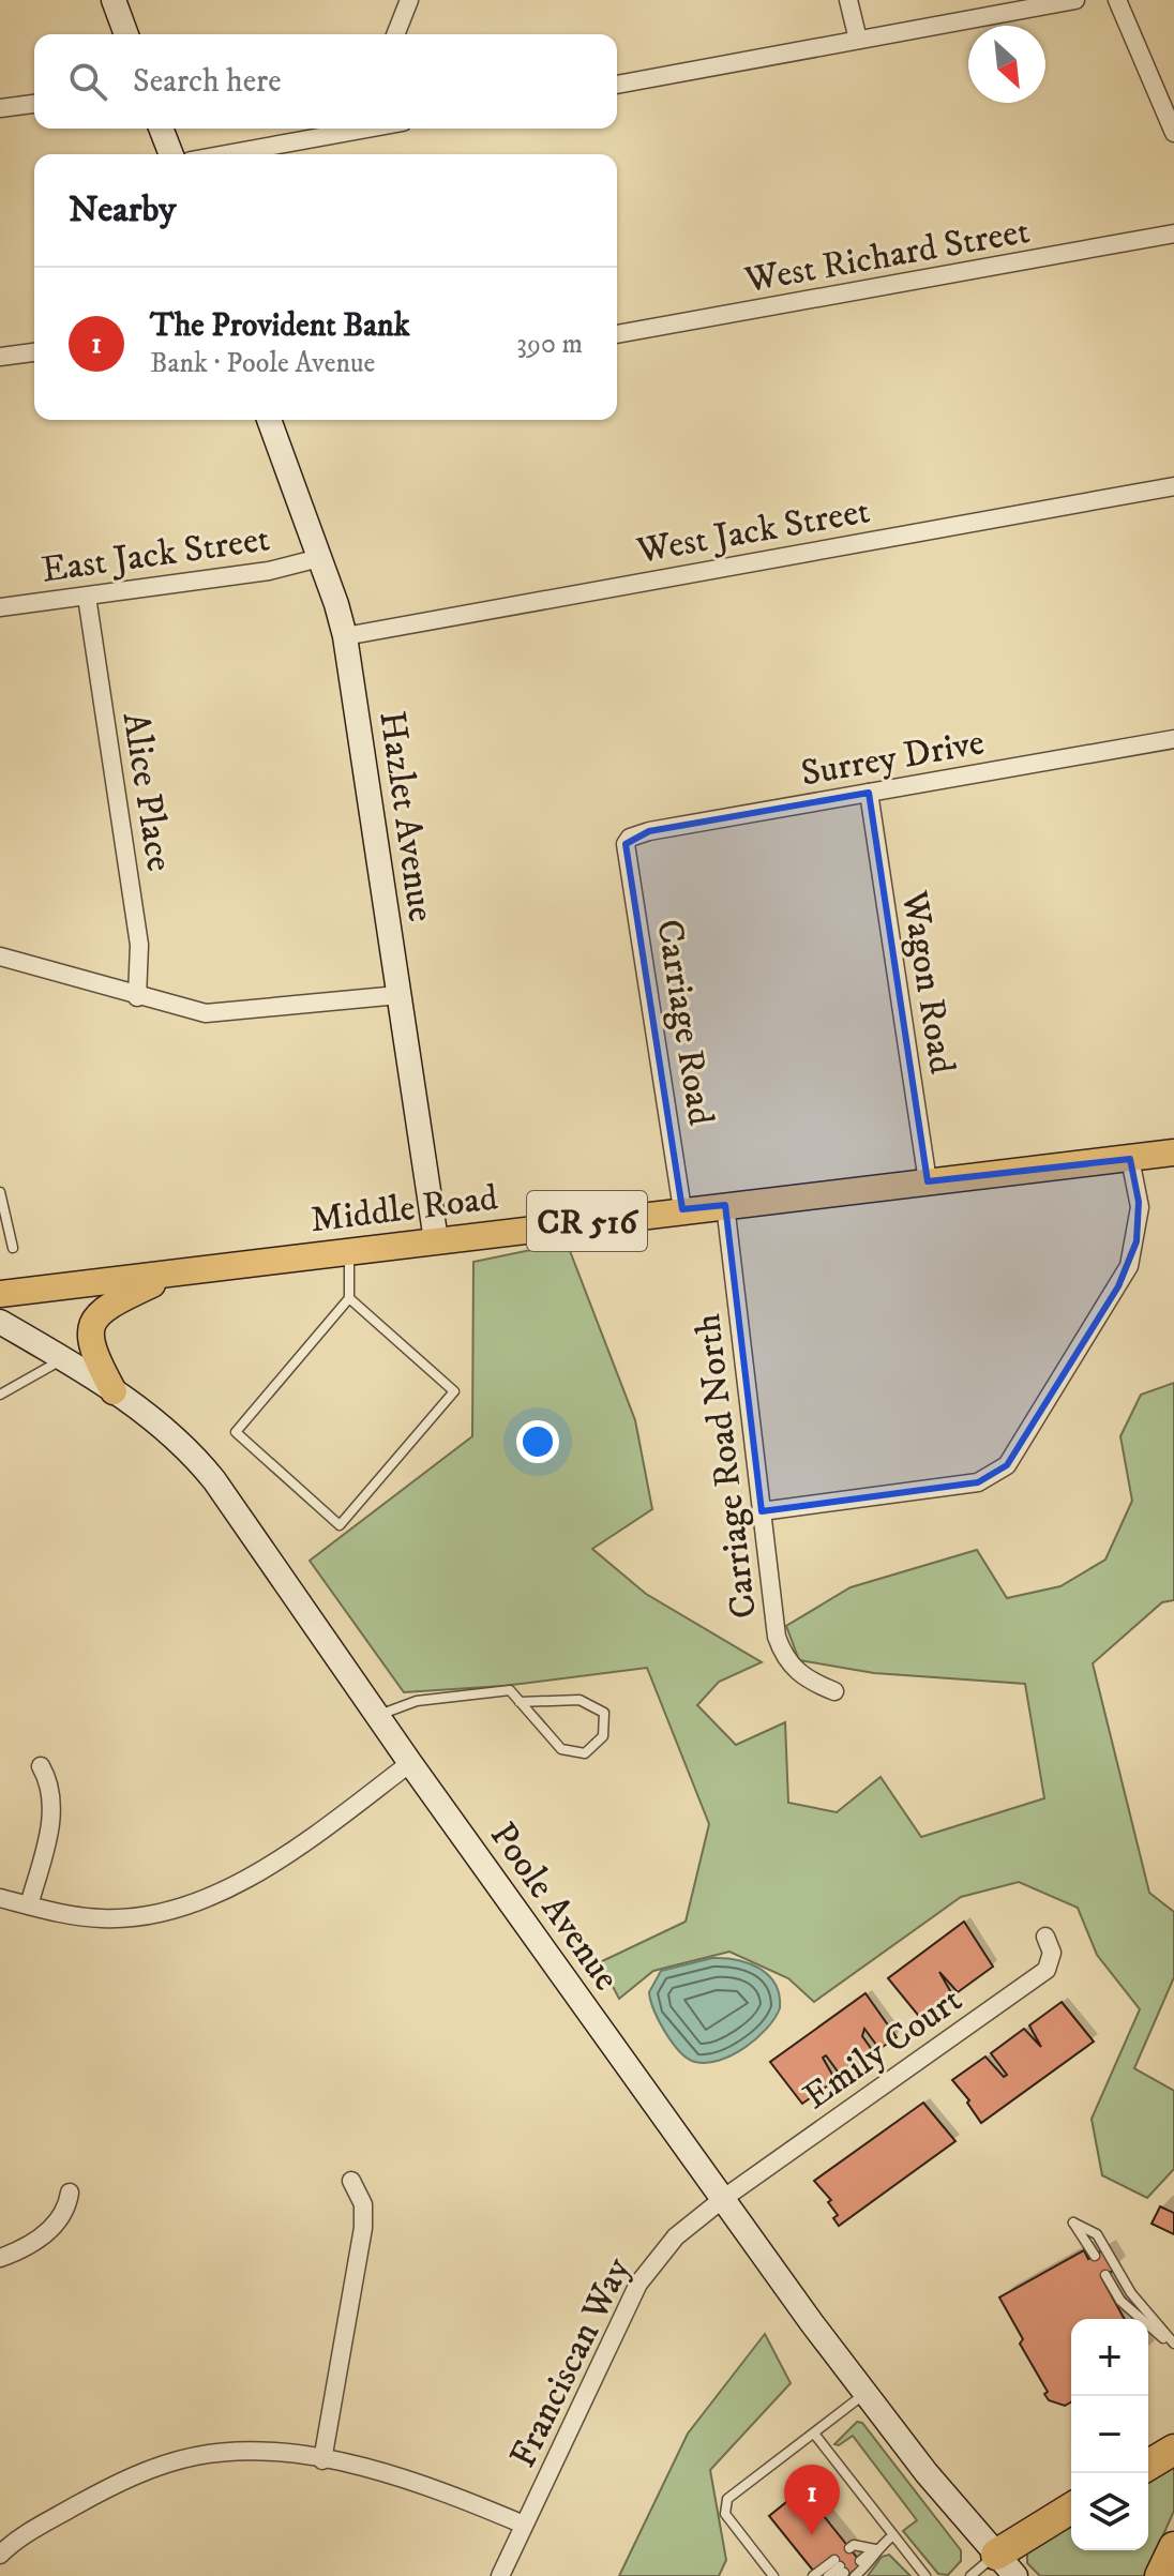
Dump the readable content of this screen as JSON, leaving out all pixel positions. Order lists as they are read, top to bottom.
{
  "streets": {
    "main road": ["Middle Road", "CR 516"],
    "street": [
      "West Richard Street",
      "West Jack Street",
      "East Jack Street",
      "Surrey Drive",
      "Alice Place",
      "Hazlet Avenue",
      "Wagon Road",
      "Carriage Road",
      "Carriage Road North",
      "Poole Avenue",
      "Emily Court",
      "Franciscan Way"
    ]
  },
  "crossings": [
    ["West Jack Street", "Hazlet Avenue"],
    ["East Jack Street", "Alice Place"],
    ["East Jack Street", "Hazlet Avenue"],
    ["Surrey Drive", "Wagon Road"],
    ["Surrey Drive", "Carriage Road"],
    ["Hazlet Avenue", "Middle Road"],
    ["Wagon Road", "Middle Road"],
    ["Carriage Road", "Middle Road"],
    ["Middle Road", "Carriage Road North"],
    ["Poole Avenue", "Emily Court"],
    ["Poole Avenue", "Franciscan Way"],
    ["Emily Court", "Franciscan Way"]
  ],
  "north": "bottom right",
  "page": {
    "search": "Search here",
    "heading": "Nearby",
    "list": [
      {
        "mark": "1",
        "name": "The Provident Bank",
        "note": "Bank · Poole Avenue",
        "value": "390 m"
      }
    ],
    "map_buttons": ["+", "−"],
    "pins": "1"
  }
}
